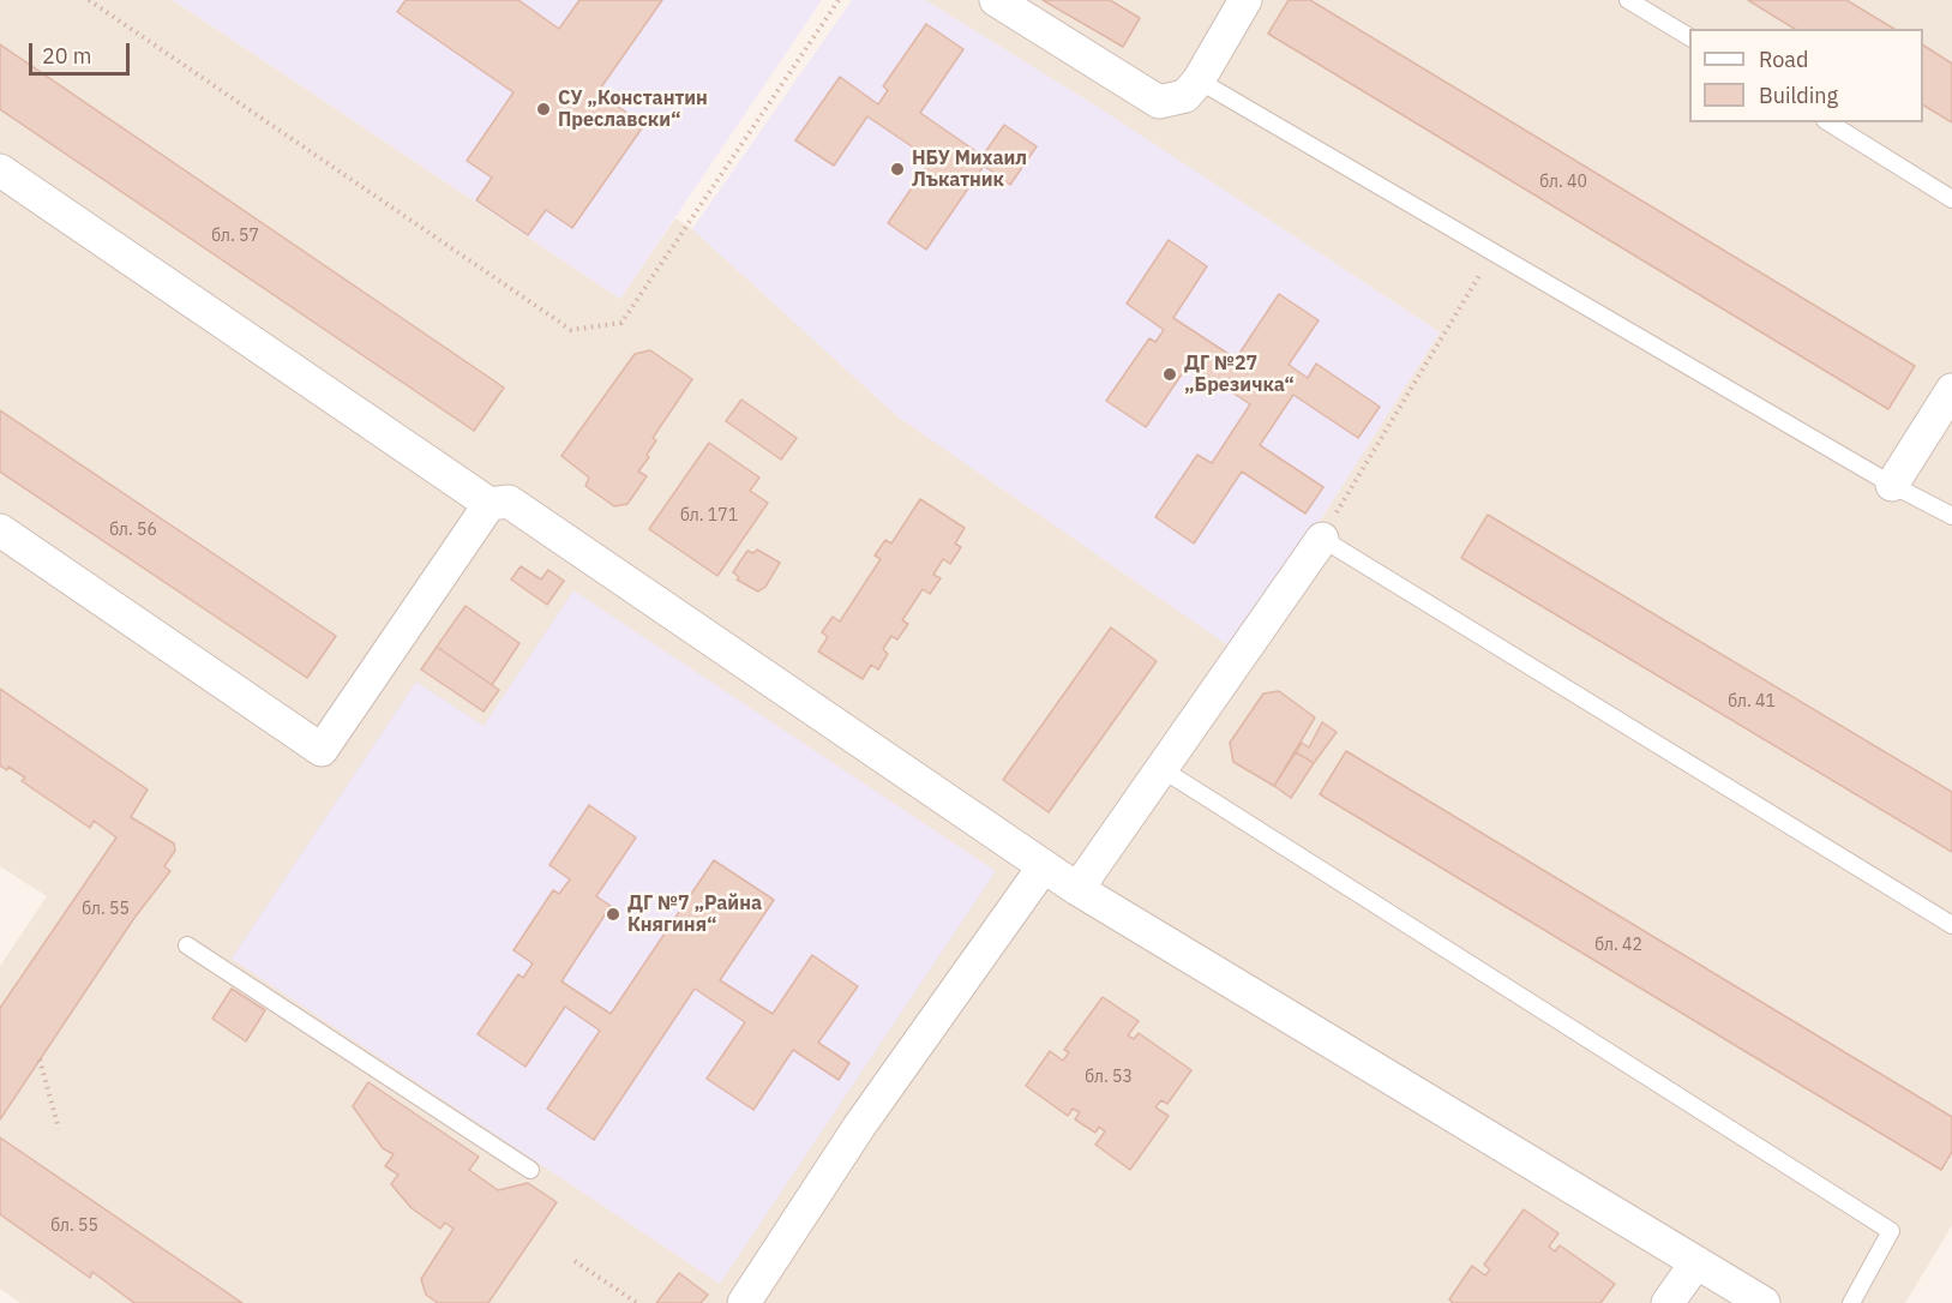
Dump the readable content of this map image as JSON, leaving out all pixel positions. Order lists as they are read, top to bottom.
{
  "places": [
    "СУ „Константин Преславски“",
    "НБУ Михаил Лъкатник",
    "ДГ №27 „Брезичка“",
    "ДГ №7 „Райна Княгиня“"
  ],
  "house_numbers": [
    "бл. 40",
    "бл. 57",
    "бл. 171",
    "бл. 56",
    "бл. 41",
    "бл. 55",
    "бл. 42",
    "бл. 53",
    "бл. 55"
  ],
  "legend": ["Road", "Building"],
  "scale_bar": "20 m"
}
